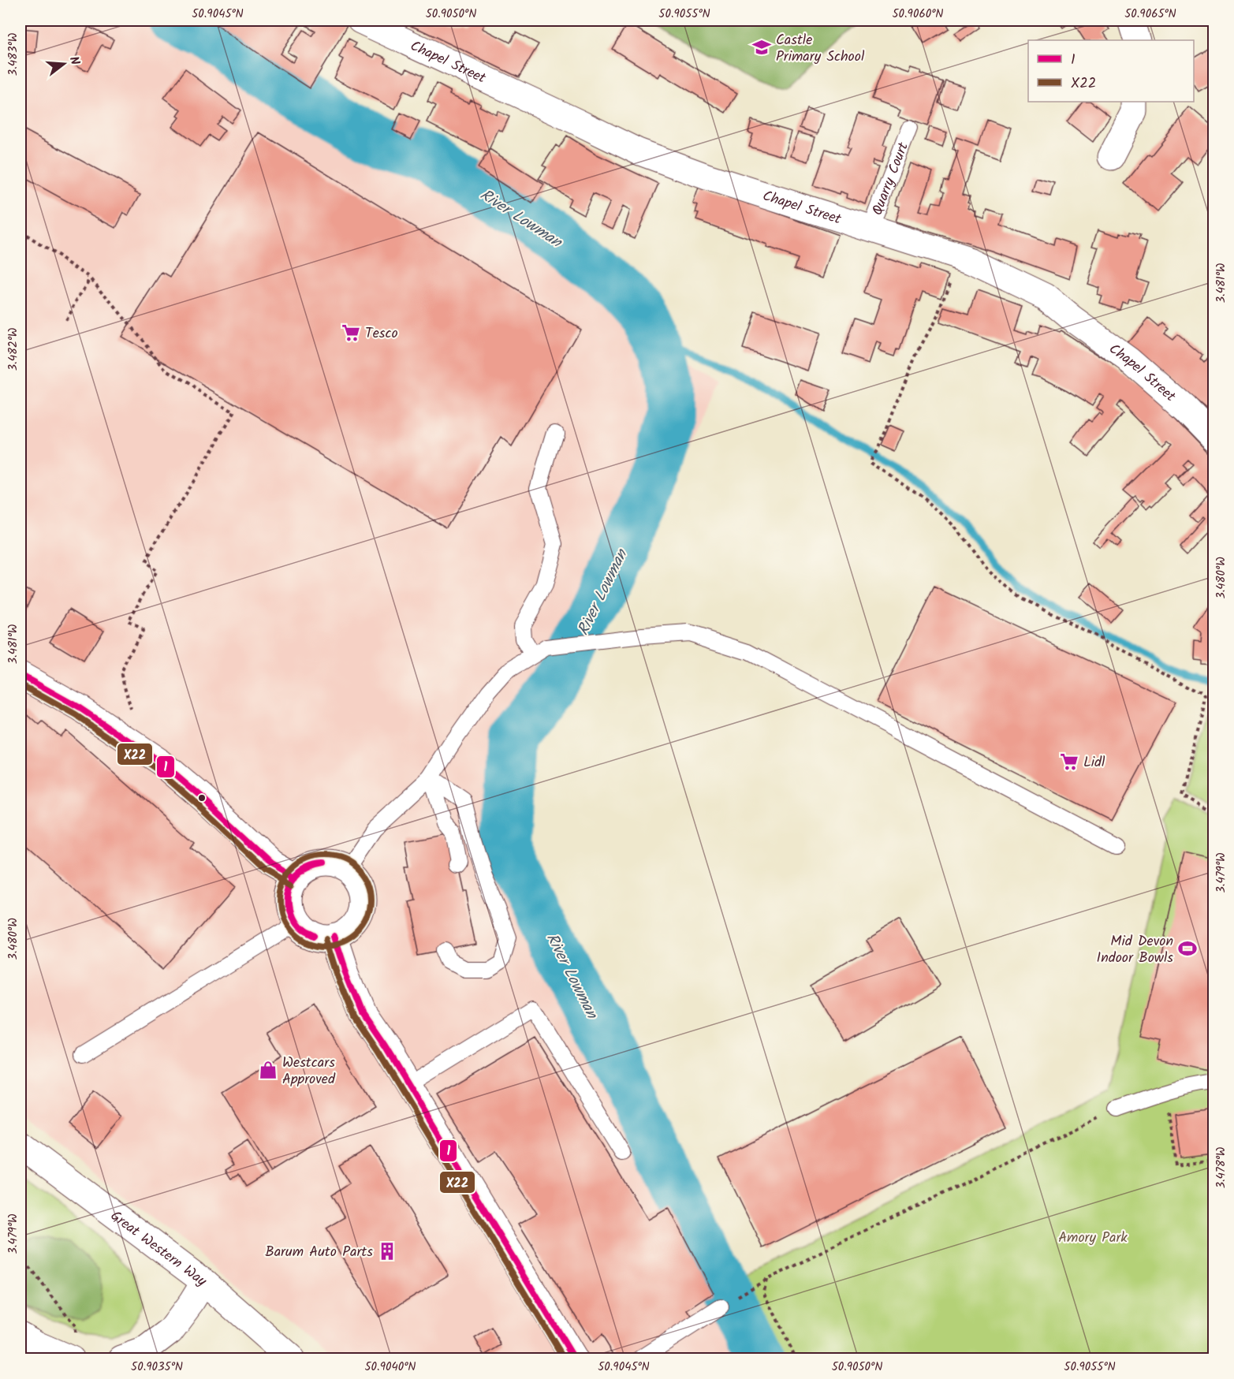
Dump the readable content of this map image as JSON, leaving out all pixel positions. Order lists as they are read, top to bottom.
{
  "streets": {
    "street": ["Chapel Street", "Great Western Way"],
    "lane": ["Quarry Court"]
  },
  "crossings": [
    ["Chapel Street", "Quarry Court"]
  ],
  "water": ["River Lowman"],
  "parks": ["Amory Park"],
  "places": {
    "school or university": ["Castle Primary School"],
    "supermarket": ["Tesco", "Lidl"],
    "sports": ["Mid Devon Indoor Bowls"],
    "shop": ["Westcars Approved"],
    "building": ["Barum Auto Parts"]
  },
  "lines": ["transit line 1", "transit line X22"],
  "legend": ["1", "X22"],
  "north": "right",
  "coordinates": [
    "50.9045°N",
    "50.9050°N",
    "50.9055°N",
    "50.9060°N",
    "50.9065°N",
    "3.483°W",
    "3.481°W",
    "3.482°W",
    "3.480°W",
    "3.479°W",
    "3.478°W",
    "50.9035°N",
    "50.9040°N"
  ]
}
